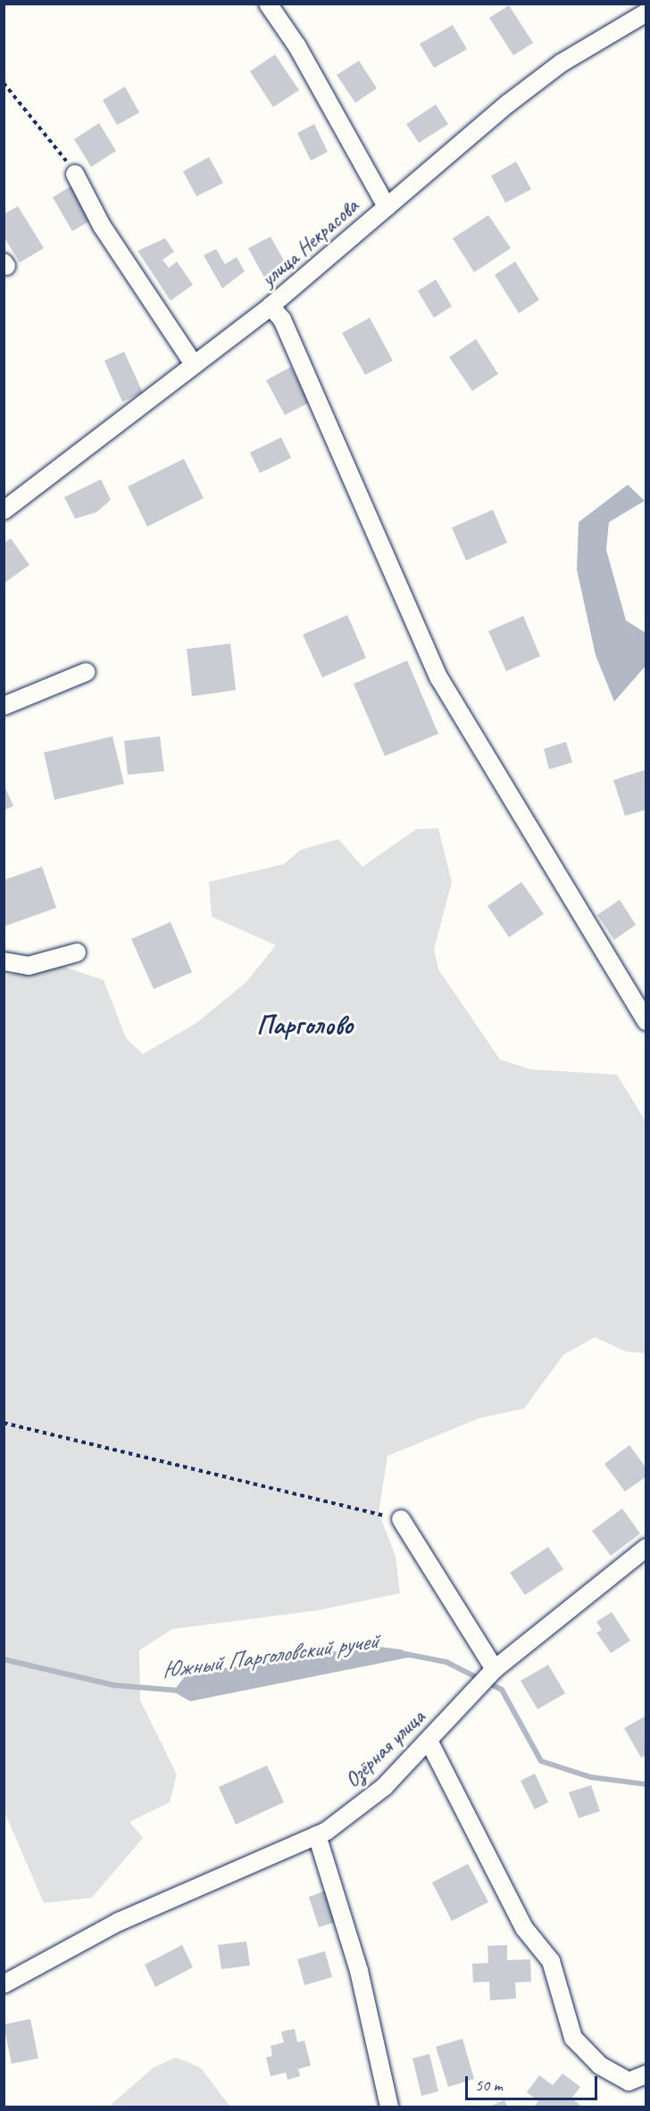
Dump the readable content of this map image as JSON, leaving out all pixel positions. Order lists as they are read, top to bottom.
{
  "streets": {
    "street": ["улица Некрасова", "Озёрная улица"]
  },
  "districts": ["Парголово"],
  "water": ["Южный Парголовский ручей"],
  "scale_bar": "50 m"
}
